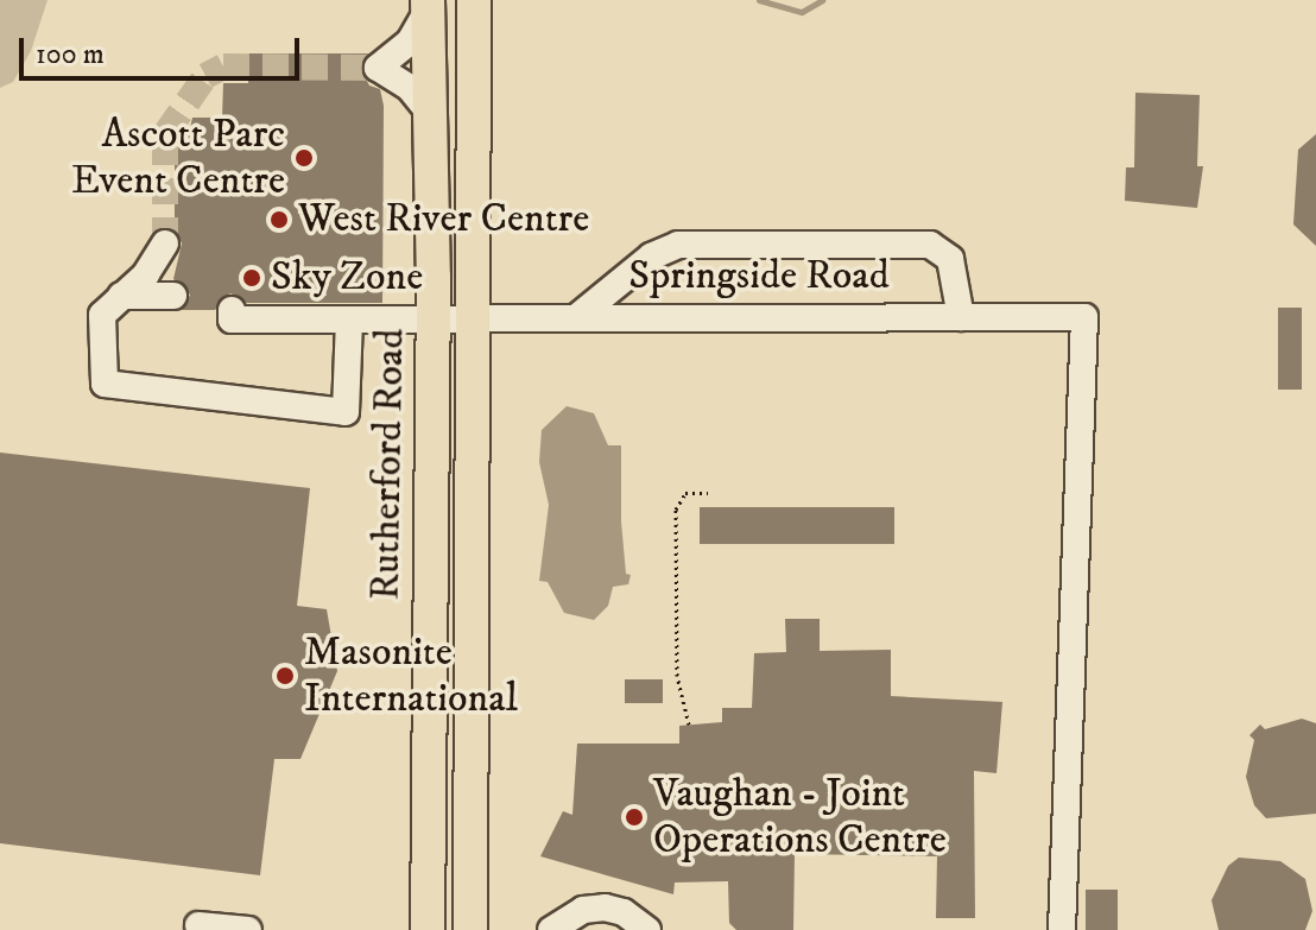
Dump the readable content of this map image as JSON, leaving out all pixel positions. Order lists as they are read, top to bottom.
{
  "streets": {
    "main road": ["Rutherford Road"],
    "lane": ["Springside Road"]
  },
  "crossings": [
    ["Springside Road", "Rutherford Road"]
  ],
  "places": [
    "Ascott Parc Event Centre",
    "West River Centre",
    "Sky Zone",
    "Masonite International",
    "Vaughan - Joint Operations Centre"
  ],
  "scale_bar": "100 m"
}
